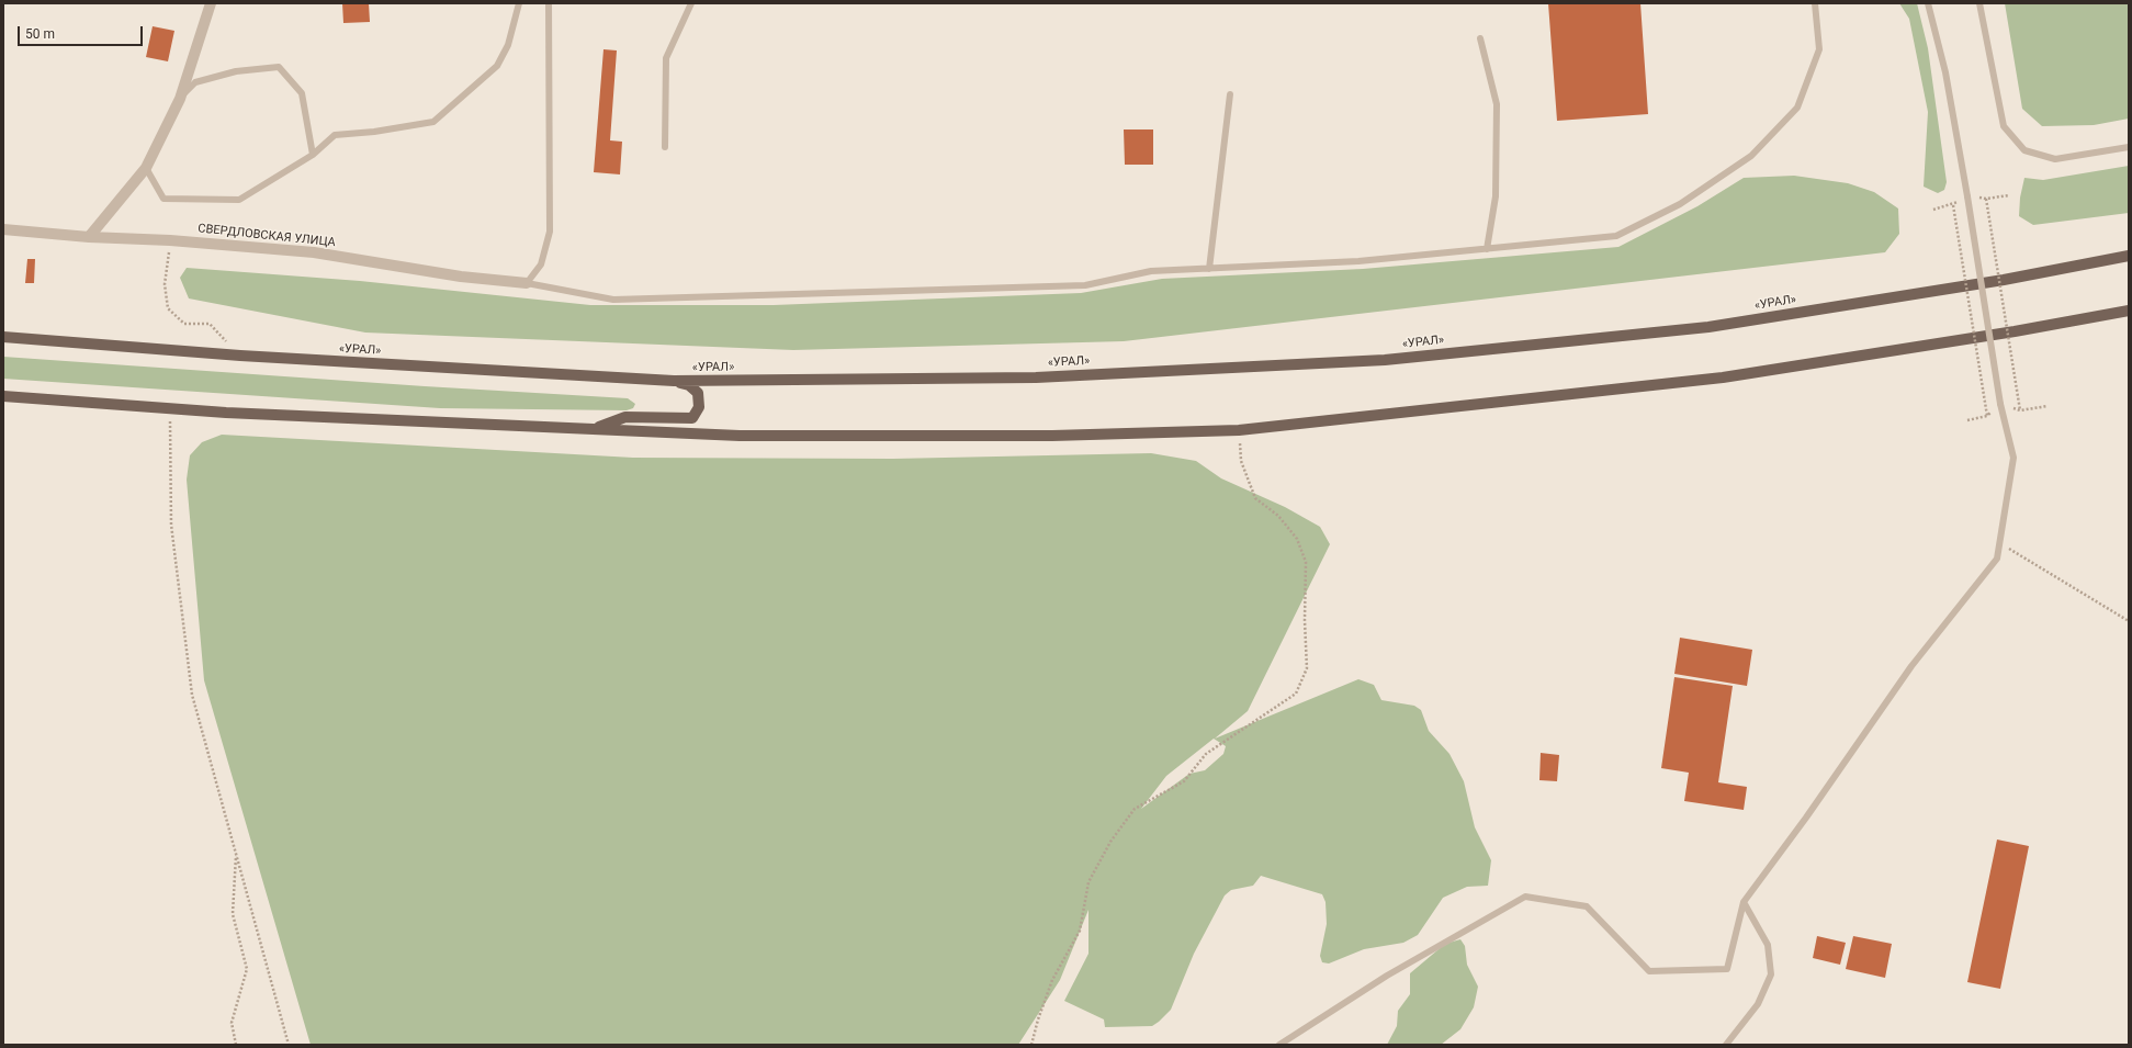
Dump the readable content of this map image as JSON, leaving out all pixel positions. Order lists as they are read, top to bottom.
{
  "streets": {
    "main road": ["«УРАЛ»"],
    "street": ["СВЕРДЛОВСКАЯ УЛИЦА"]
  },
  "scale_bar": "50 m"
}
